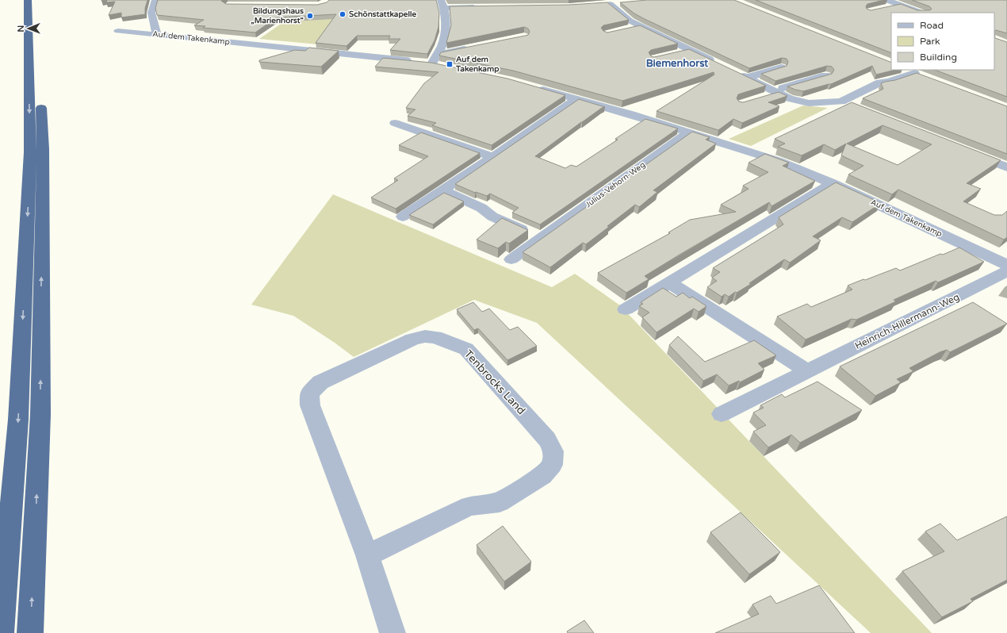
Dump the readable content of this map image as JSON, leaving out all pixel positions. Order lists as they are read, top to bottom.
{
  "streets": {
    "street": [
      "Auf dem Takenkamp",
      "Julius-Vehorn-Weg",
      "Heinrich-Hillermann-Weg",
      "Tenbrocks Land"
    ]
  },
  "crossings": [
    ["Auf dem Takenkamp", "Julius-Vehorn-Weg"]
  ],
  "districts": ["Biemenhorst"],
  "places": {
    "other": ["Schönstattkapelle", "Bildungshaus „Marienhorst“"],
    "transit": ["Auf dem Takenkamp"]
  },
  "legend": ["Road", "Park", "Building"],
  "north": "left"
}
